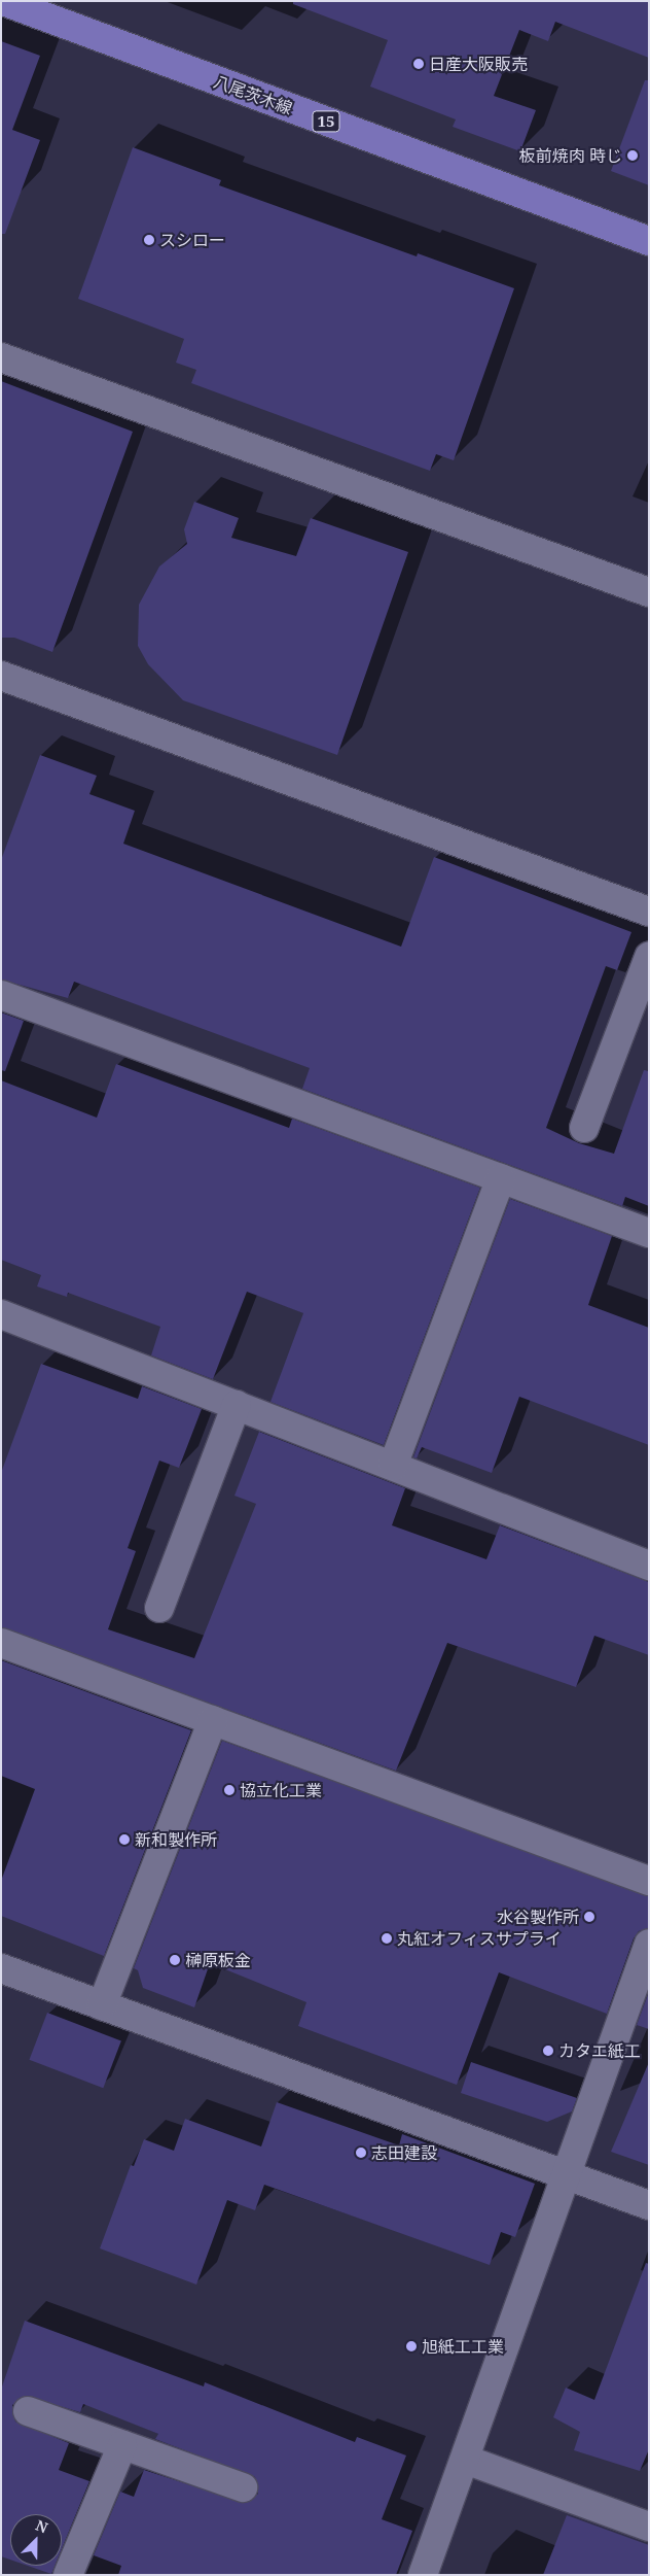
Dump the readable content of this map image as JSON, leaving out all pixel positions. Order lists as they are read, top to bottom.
{
  "streets": {
    "main road": ["八尾茨木線", "15"]
  },
  "places": [
    "日産大阪販売",
    "板前焼肉 時じ",
    "スシロー",
    "協立化工業",
    "新和製作所",
    "水谷製作所",
    "丸紅オフィスサプライ",
    "榊原板金",
    "カタエ紙工",
    "志田建設",
    "旭紙工工業"
  ],
  "north": "top right"
}
